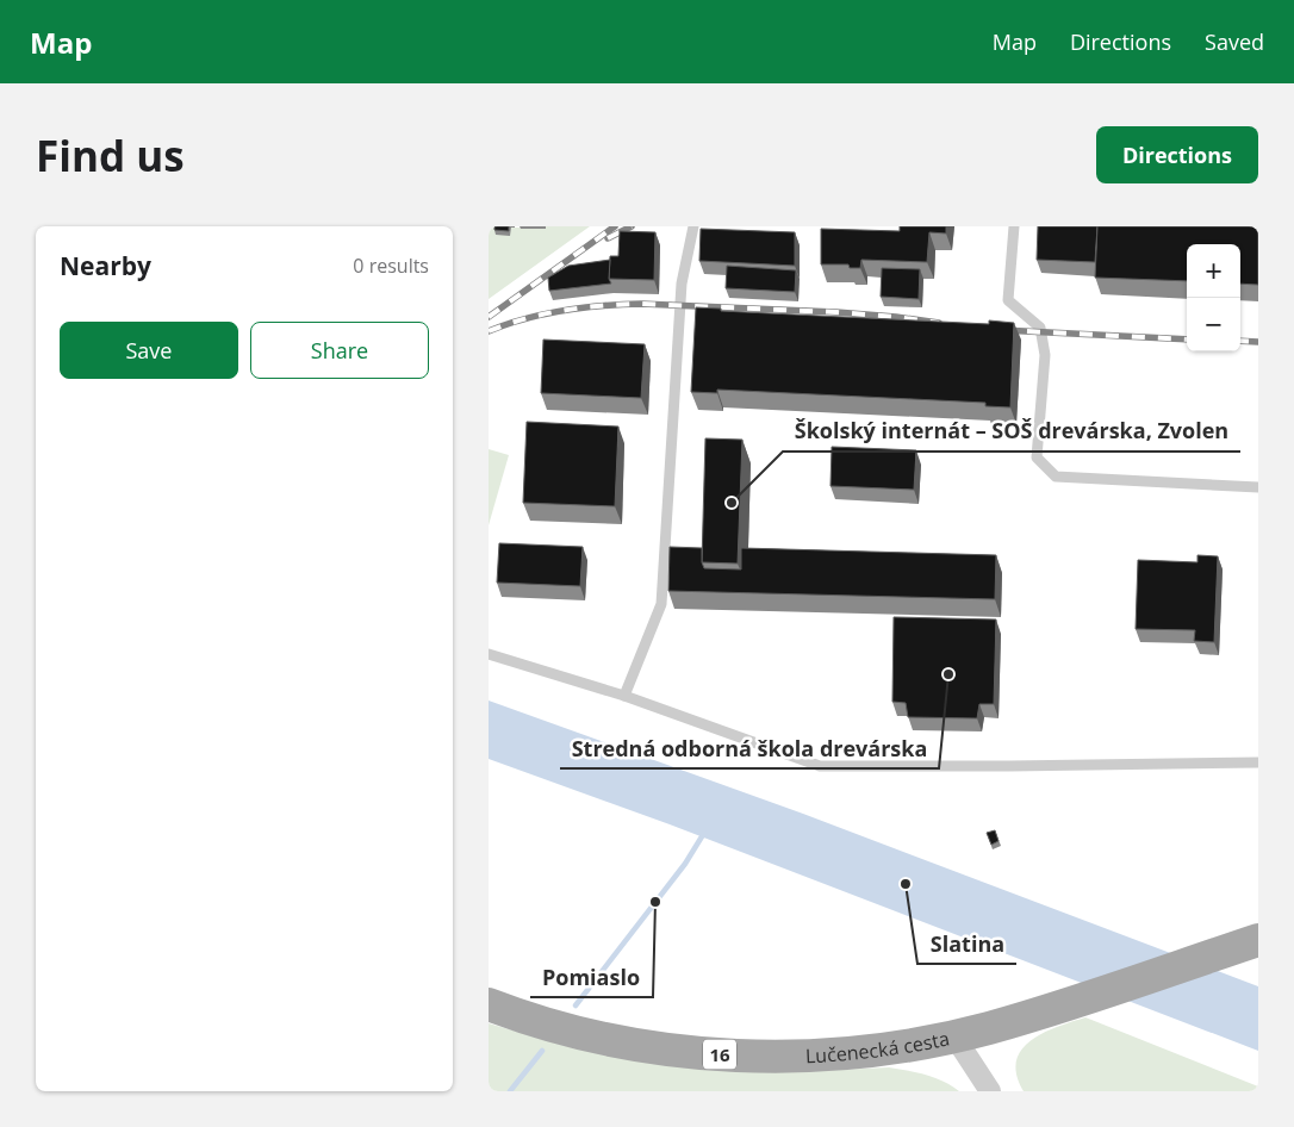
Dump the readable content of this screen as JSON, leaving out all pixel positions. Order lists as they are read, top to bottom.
{
  "streets": {
    "main road": ["Lučenecká cesta", "16"]
  },
  "places": [
    "Školský internát – SOŠ drevárska, Zvolen",
    "Stredná odborná škola drevárska",
    "Slatina",
    "Pomiaslo"
  ],
  "page": {
    "header": "Map",
    "nav": ["Map", "Directions", "Saved"],
    "buttons": [
      "Directions",
      ["Save", "Share"]
    ],
    "title": "Find us",
    "heading": ["Nearby", "0 results"],
    "map_buttons": ["+", "−"]
  }
}
